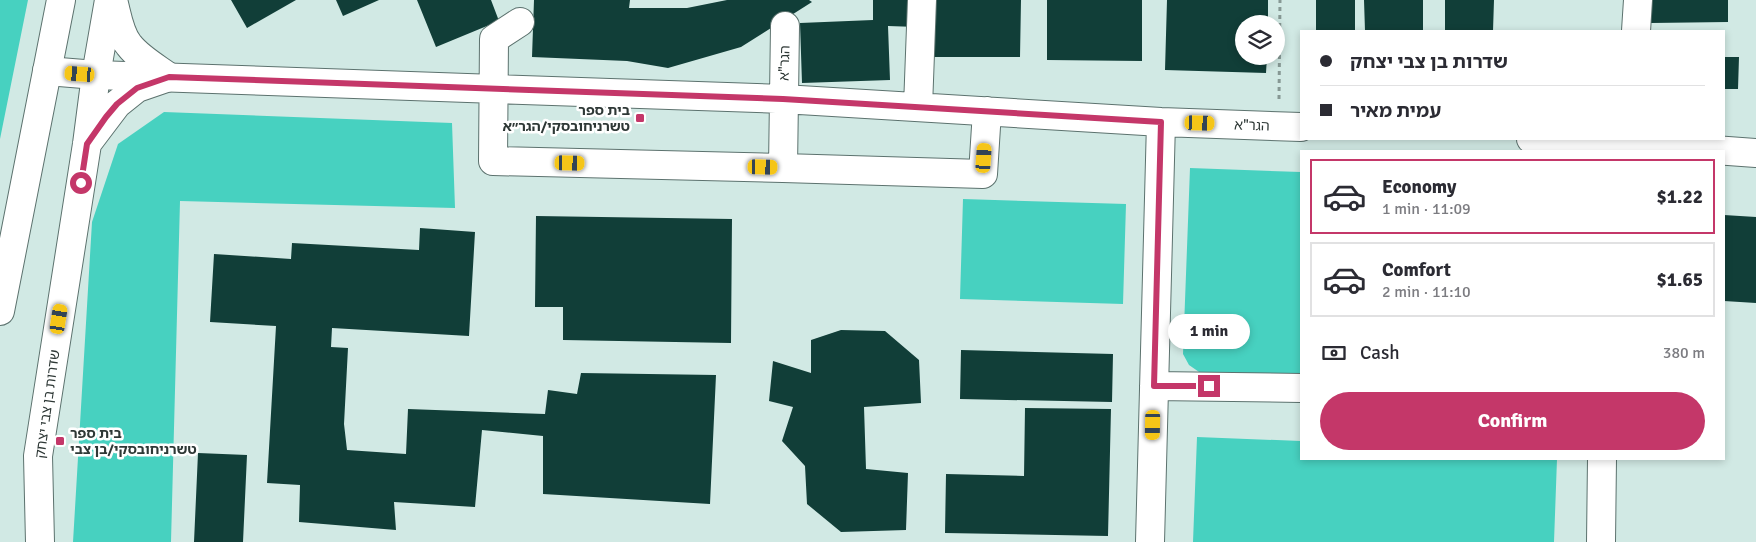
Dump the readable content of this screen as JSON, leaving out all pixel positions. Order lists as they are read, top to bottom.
{
  "streets": {
    "street": ["הגר\"א", "שדרות בן צבי יצחק"]
  },
  "crossings": [
    ["הגר\"א", "שדרות בן צבי יצחק"]
  ],
  "places": {
    "transit": ["בית ספר טשרניחובסקי/הגר״א", "בית ספר טשרניחובסקי/בן צבי"]
  },
  "page": {
    "banner": ["שדרות בן צבי יצחק", "עמית מאיר"],
    "list": [
      {
        "name": "Economy",
        "note": "1 min · 11:09",
        "value": "$1.22"
      },
      {
        "name": "Comfort",
        "note": "2 min · 11:10",
        "value": "$1.65"
      }
    ],
    "bubble": "1 min",
    "pay": ["Cash", "380 m"],
    "buttons": "Confirm"
  }
}
